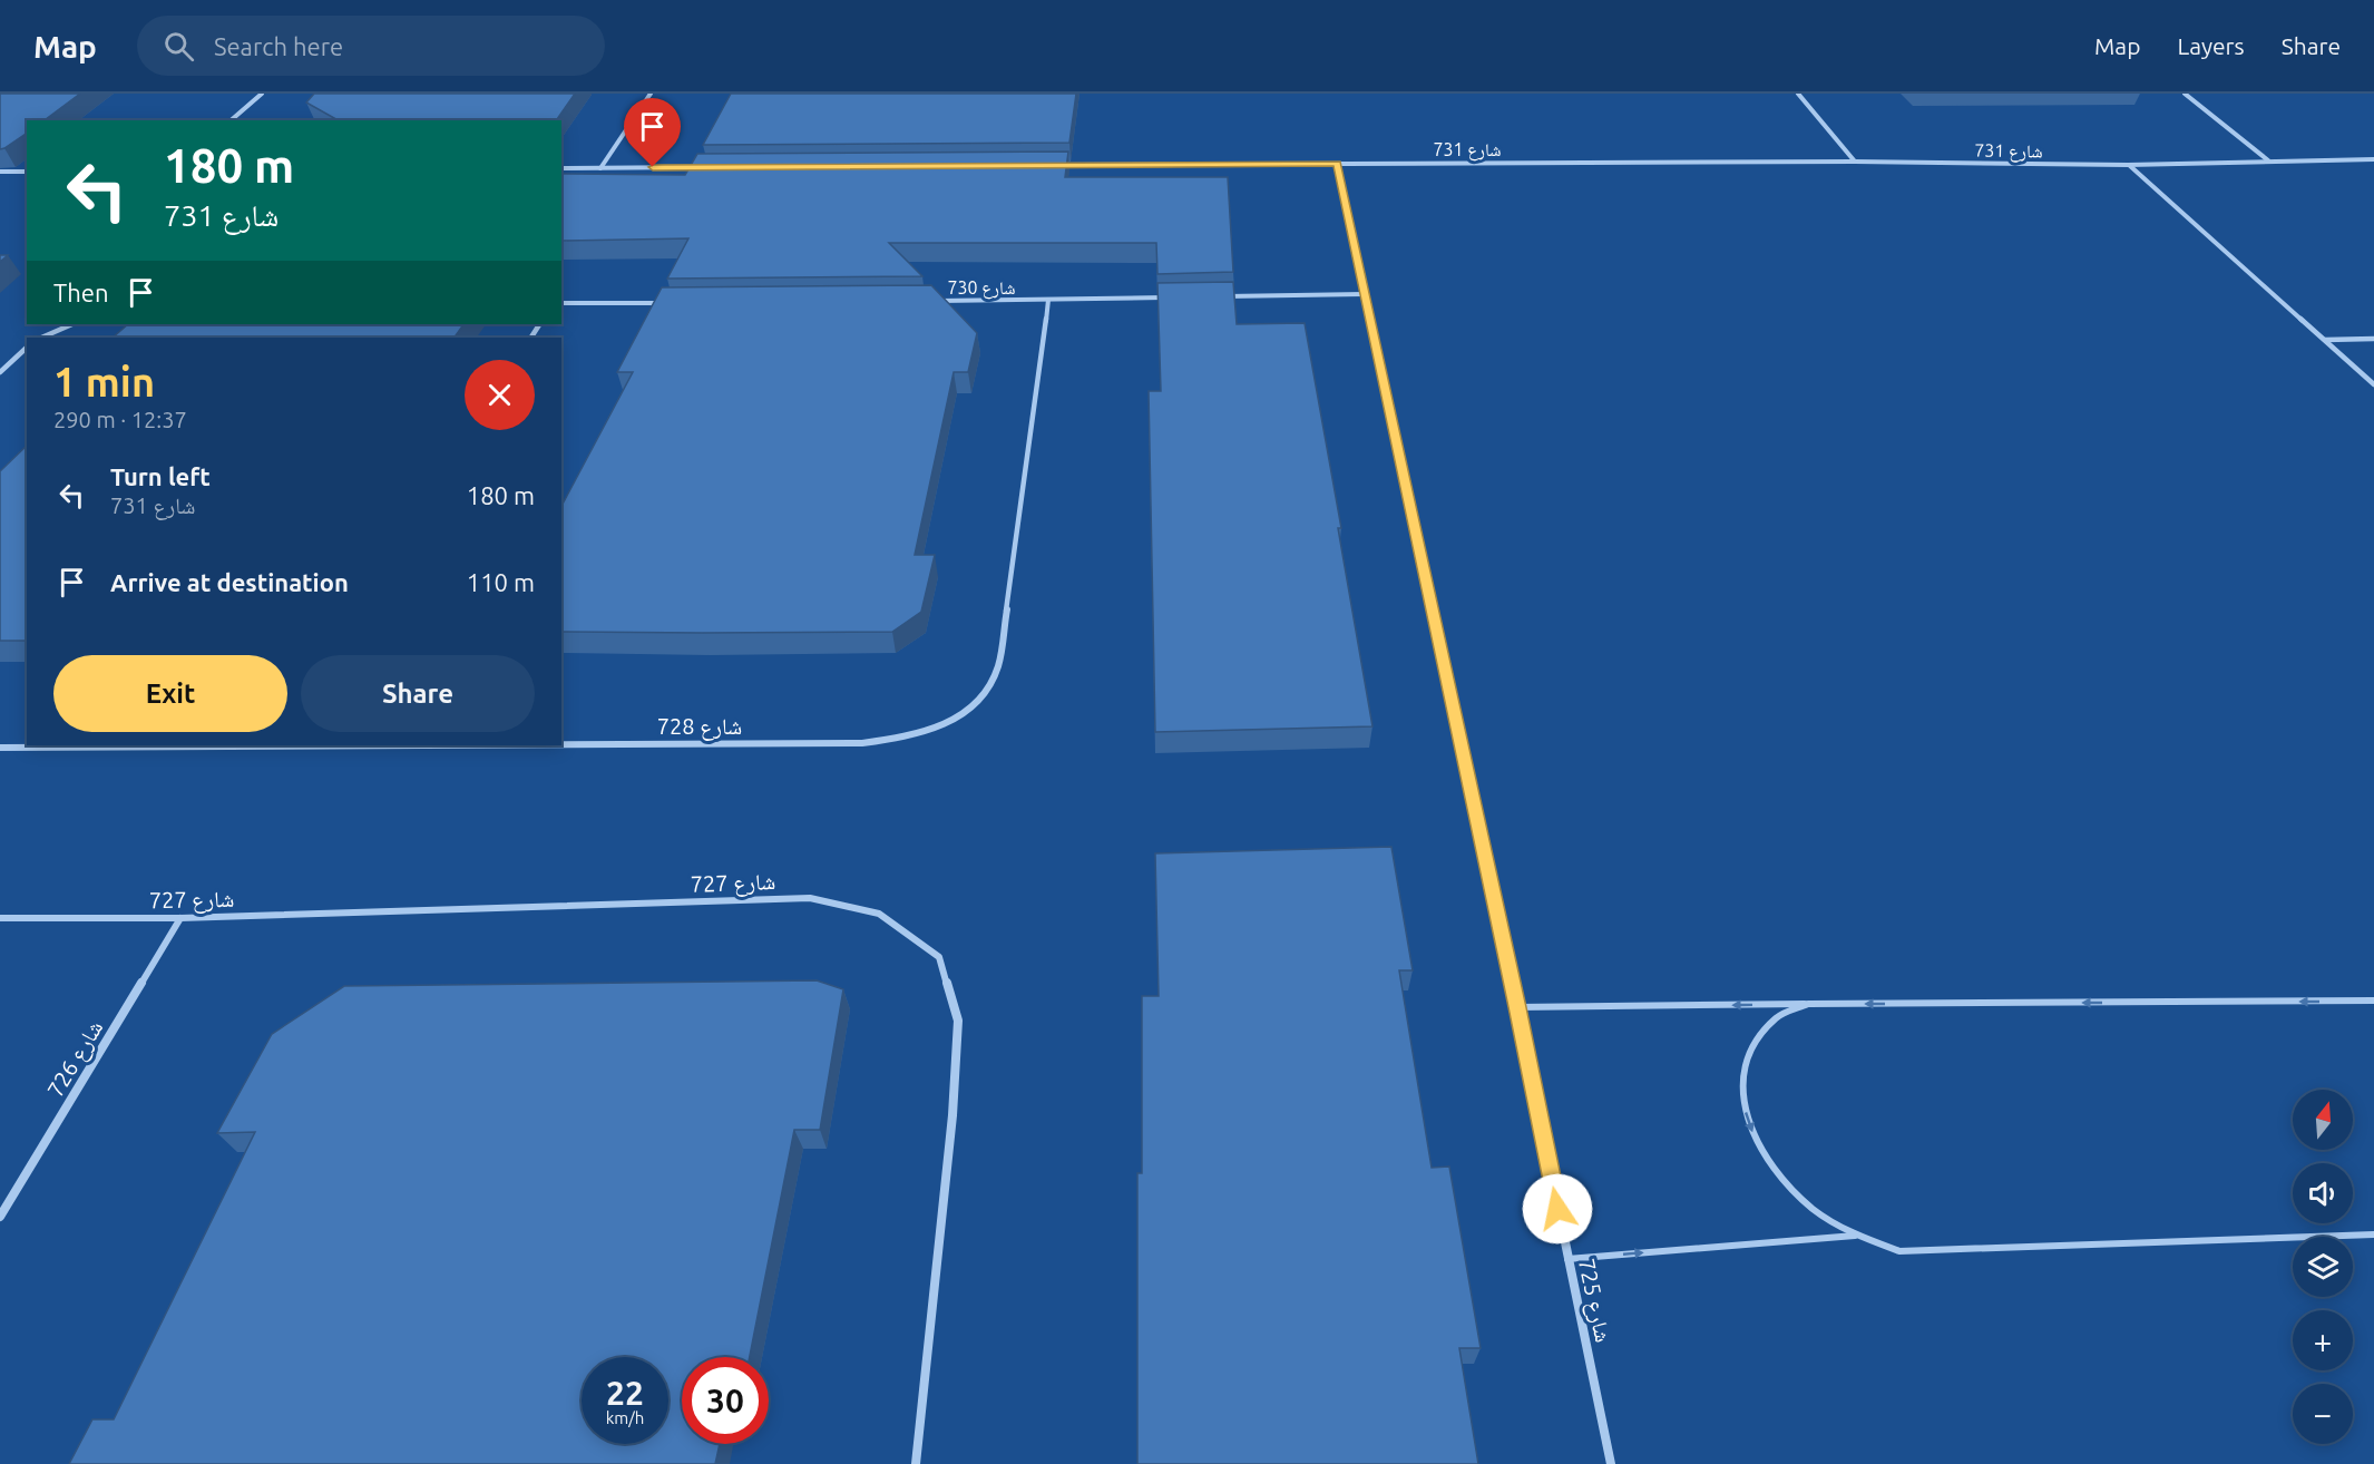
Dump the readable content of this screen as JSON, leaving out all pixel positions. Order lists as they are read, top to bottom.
{
  "streets": {
    "street": [
      "شارع 731",
      "شارع 730",
      "شارع 728",
      "شارع 727",
      "شارع 726",
      "شارع 725"
    ]
  },
  "crossings": [
    ["شارع 731", "شارع 725"],
    ["شارع 730", "شارع 728"],
    ["شارع 727", "شارع 726"]
  ],
  "north": "top",
  "page": {
    "header": "Map",
    "search": "Search here",
    "nav": ["Map", "Layers", "Share"],
    "turn": ["180 m", "شارع 731"],
    "then": "Then",
    "heading": ["1 min", "290 m · 12:37"],
    "list": [
      {
        "name": "Turn left",
        "note": "شارع 731",
        "value": "180 m"
      },
      {
        "name": "Arrive at destination",
        "value": "110 m"
      }
    ],
    "buttons": ["Exit", "Share"],
    "map_buttons": ["+", "−"],
    "speed": "22 km/h",
    "limit": "30"
  }
}
